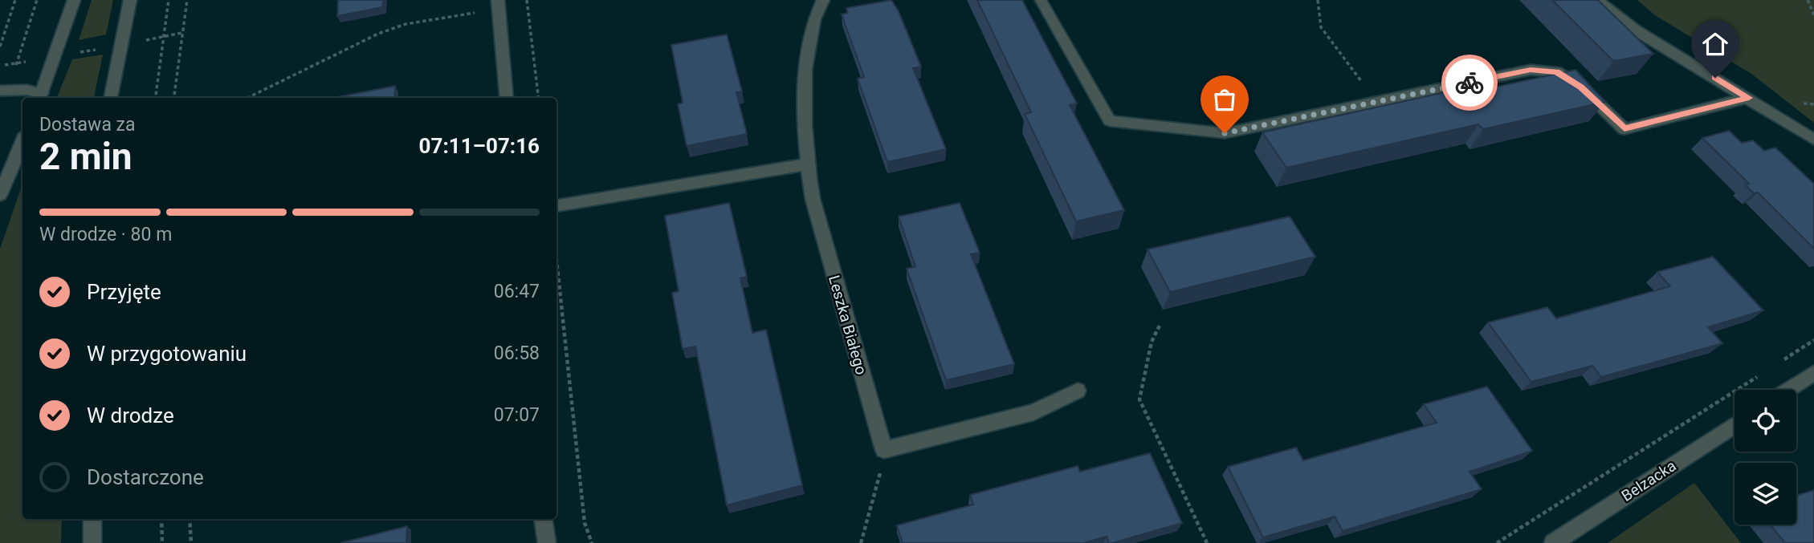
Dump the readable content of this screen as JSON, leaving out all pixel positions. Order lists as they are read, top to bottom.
{
  "streets": {
    "street": ["Leszka Białego", "Belzacka"]
  },
  "page": {
    "heading": ["2 min", "Dostawa za", "07:11–07:16"],
    "bar": "W drodze · 80 m",
    "list": [
      ["Przyjęte", "06:47"],
      ["W przygotowaniu", "06:58"],
      ["W drodze", "07:07"],
      "Dostarczone"
    ]
  }
}
